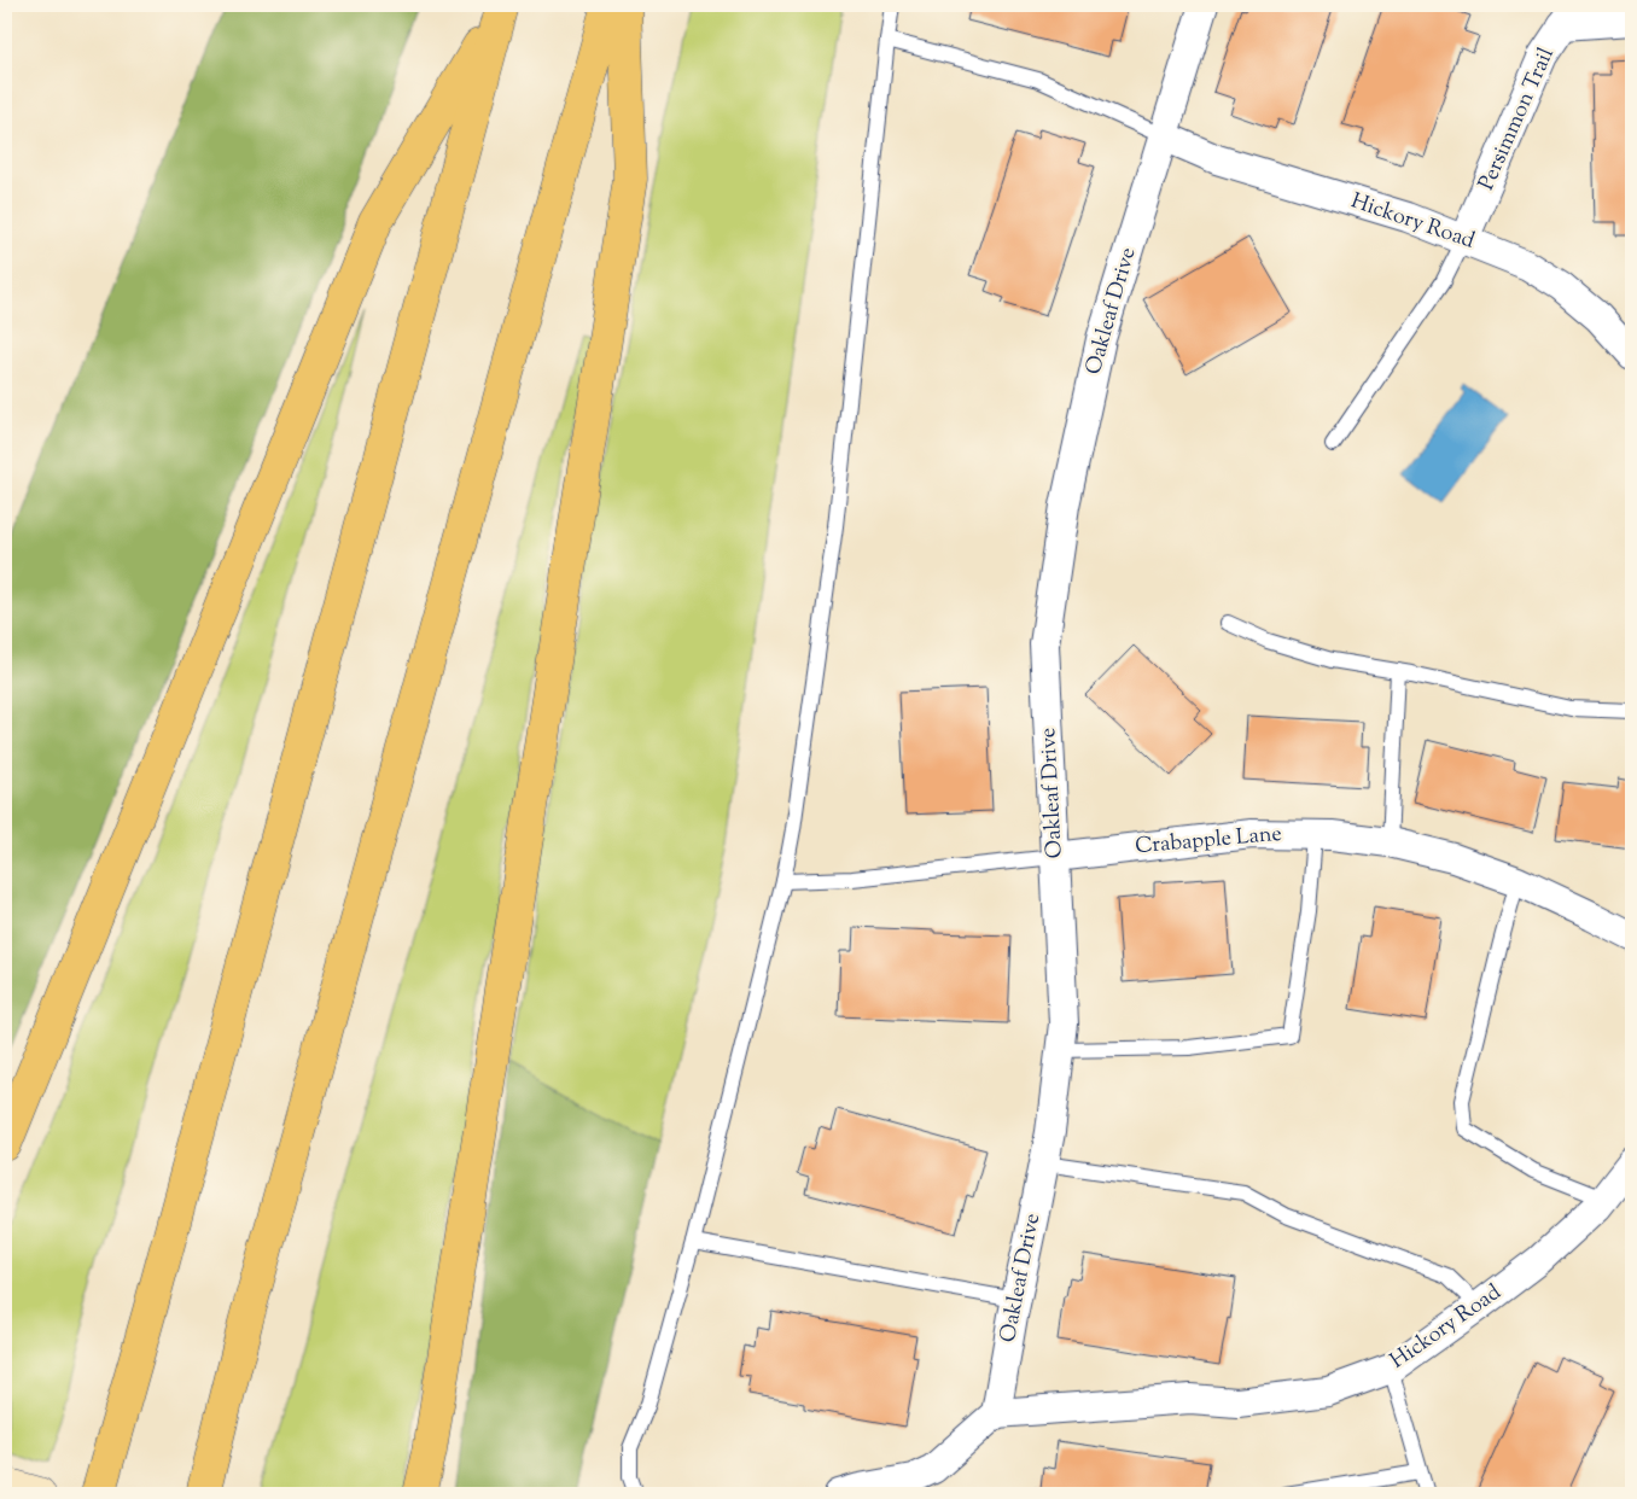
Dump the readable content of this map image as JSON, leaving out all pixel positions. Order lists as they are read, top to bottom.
{
  "streets": {
    "street": [
      "Persimmon Trail",
      "Hickory Road",
      "Oakleaf Drive",
      "Crabapple Lane"
    ]
  },
  "crossings": [
    ["Persimmon Trail", "Hickory Road"],
    ["Hickory Road", "Oakleaf Drive"],
    ["Oakleaf Drive", "Crabapple Lane"]
  ]
}
